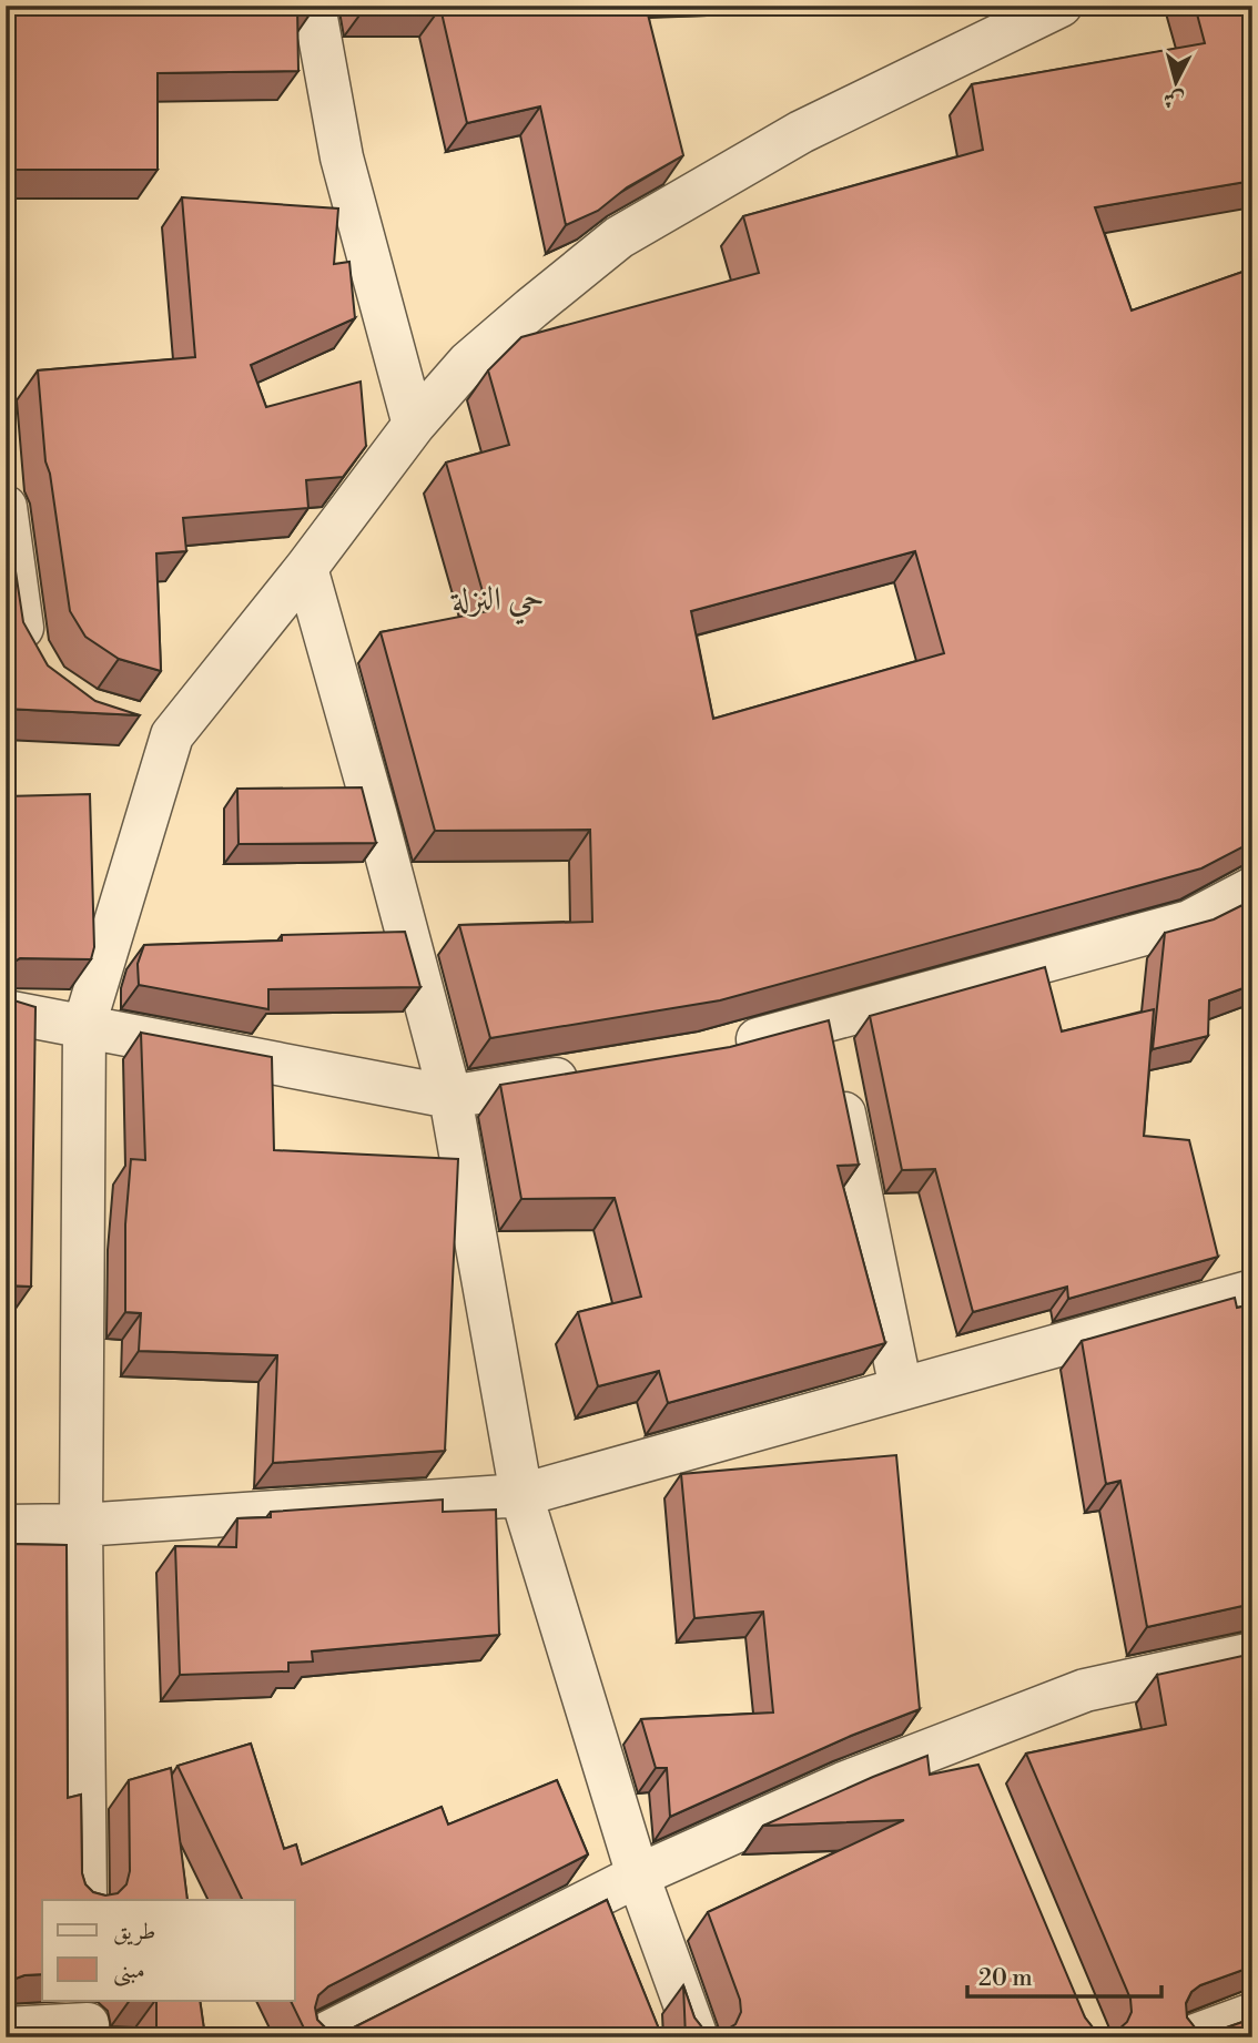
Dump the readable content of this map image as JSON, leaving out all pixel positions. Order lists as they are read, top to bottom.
{
  "districts": ["حي النزلة"],
  "legend": ["طريق", "مبنى"],
  "scale_bar": "20 m",
  "north": "bottom"
}
